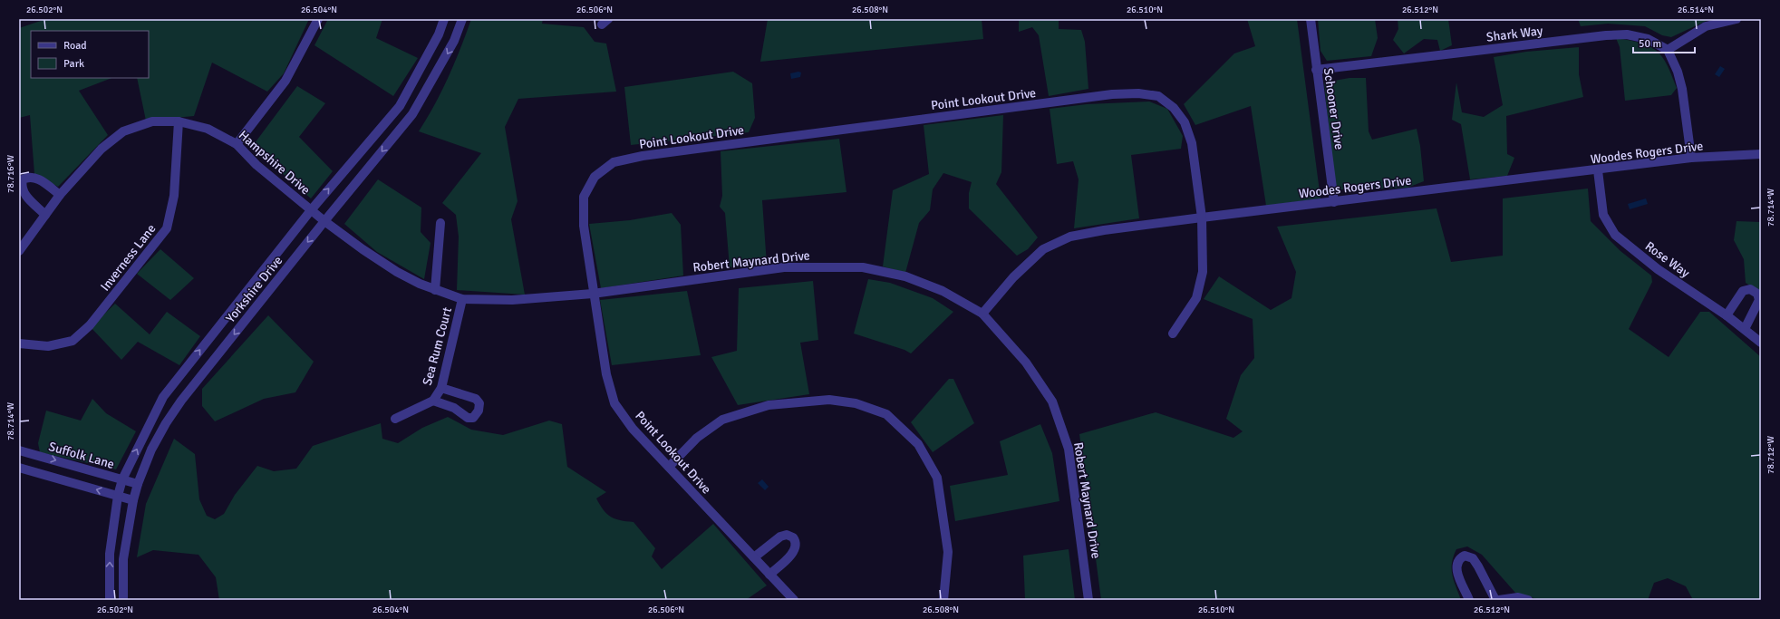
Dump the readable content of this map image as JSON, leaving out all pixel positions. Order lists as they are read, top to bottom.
{
  "streets": {
    "street": [
      "Shark Way",
      "Point Lookout Drive",
      "Schooner Drive",
      "Woodes Rogers Drive",
      "Hampshire Drive",
      "Inverness Lane",
      "Rose Way",
      "Robert Maynard Drive",
      "Yorkshire Drive",
      "Sea Rum Court",
      "Suffolk Lane"
    ]
  },
  "crossings": [
    ["Shark Way", "Schooner Drive"],
    ["Point Lookout Drive", "Woodes Rogers Drive"],
    ["Point Lookout Drive", "Robert Maynard Drive"],
    ["Schooner Drive", "Woodes Rogers Drive"],
    ["Woodes Rogers Drive", "Rose Way"],
    ["Woodes Rogers Drive", "Robert Maynard Drive"],
    ["Hampshire Drive", "Inverness Lane"],
    ["Hampshire Drive", "Robert Maynard Drive"],
    ["Hampshire Drive", "Yorkshire Drive"],
    ["Robert Maynard Drive", "Yorkshire Drive"],
    ["Robert Maynard Drive", "Sea Rum Court"],
    ["Yorkshire Drive", "Suffolk Lane"]
  ],
  "legend": ["Road", "Park"],
  "scale_bar": "50 m",
  "coordinates": [
    "26.502°N",
    "26.504°N",
    "26.506°N",
    "26.508°N",
    "26.510°N",
    "26.512°N",
    "26.514°N",
    "78.716°W",
    "78.714°W",
    "78.712°W"
  ]
}
